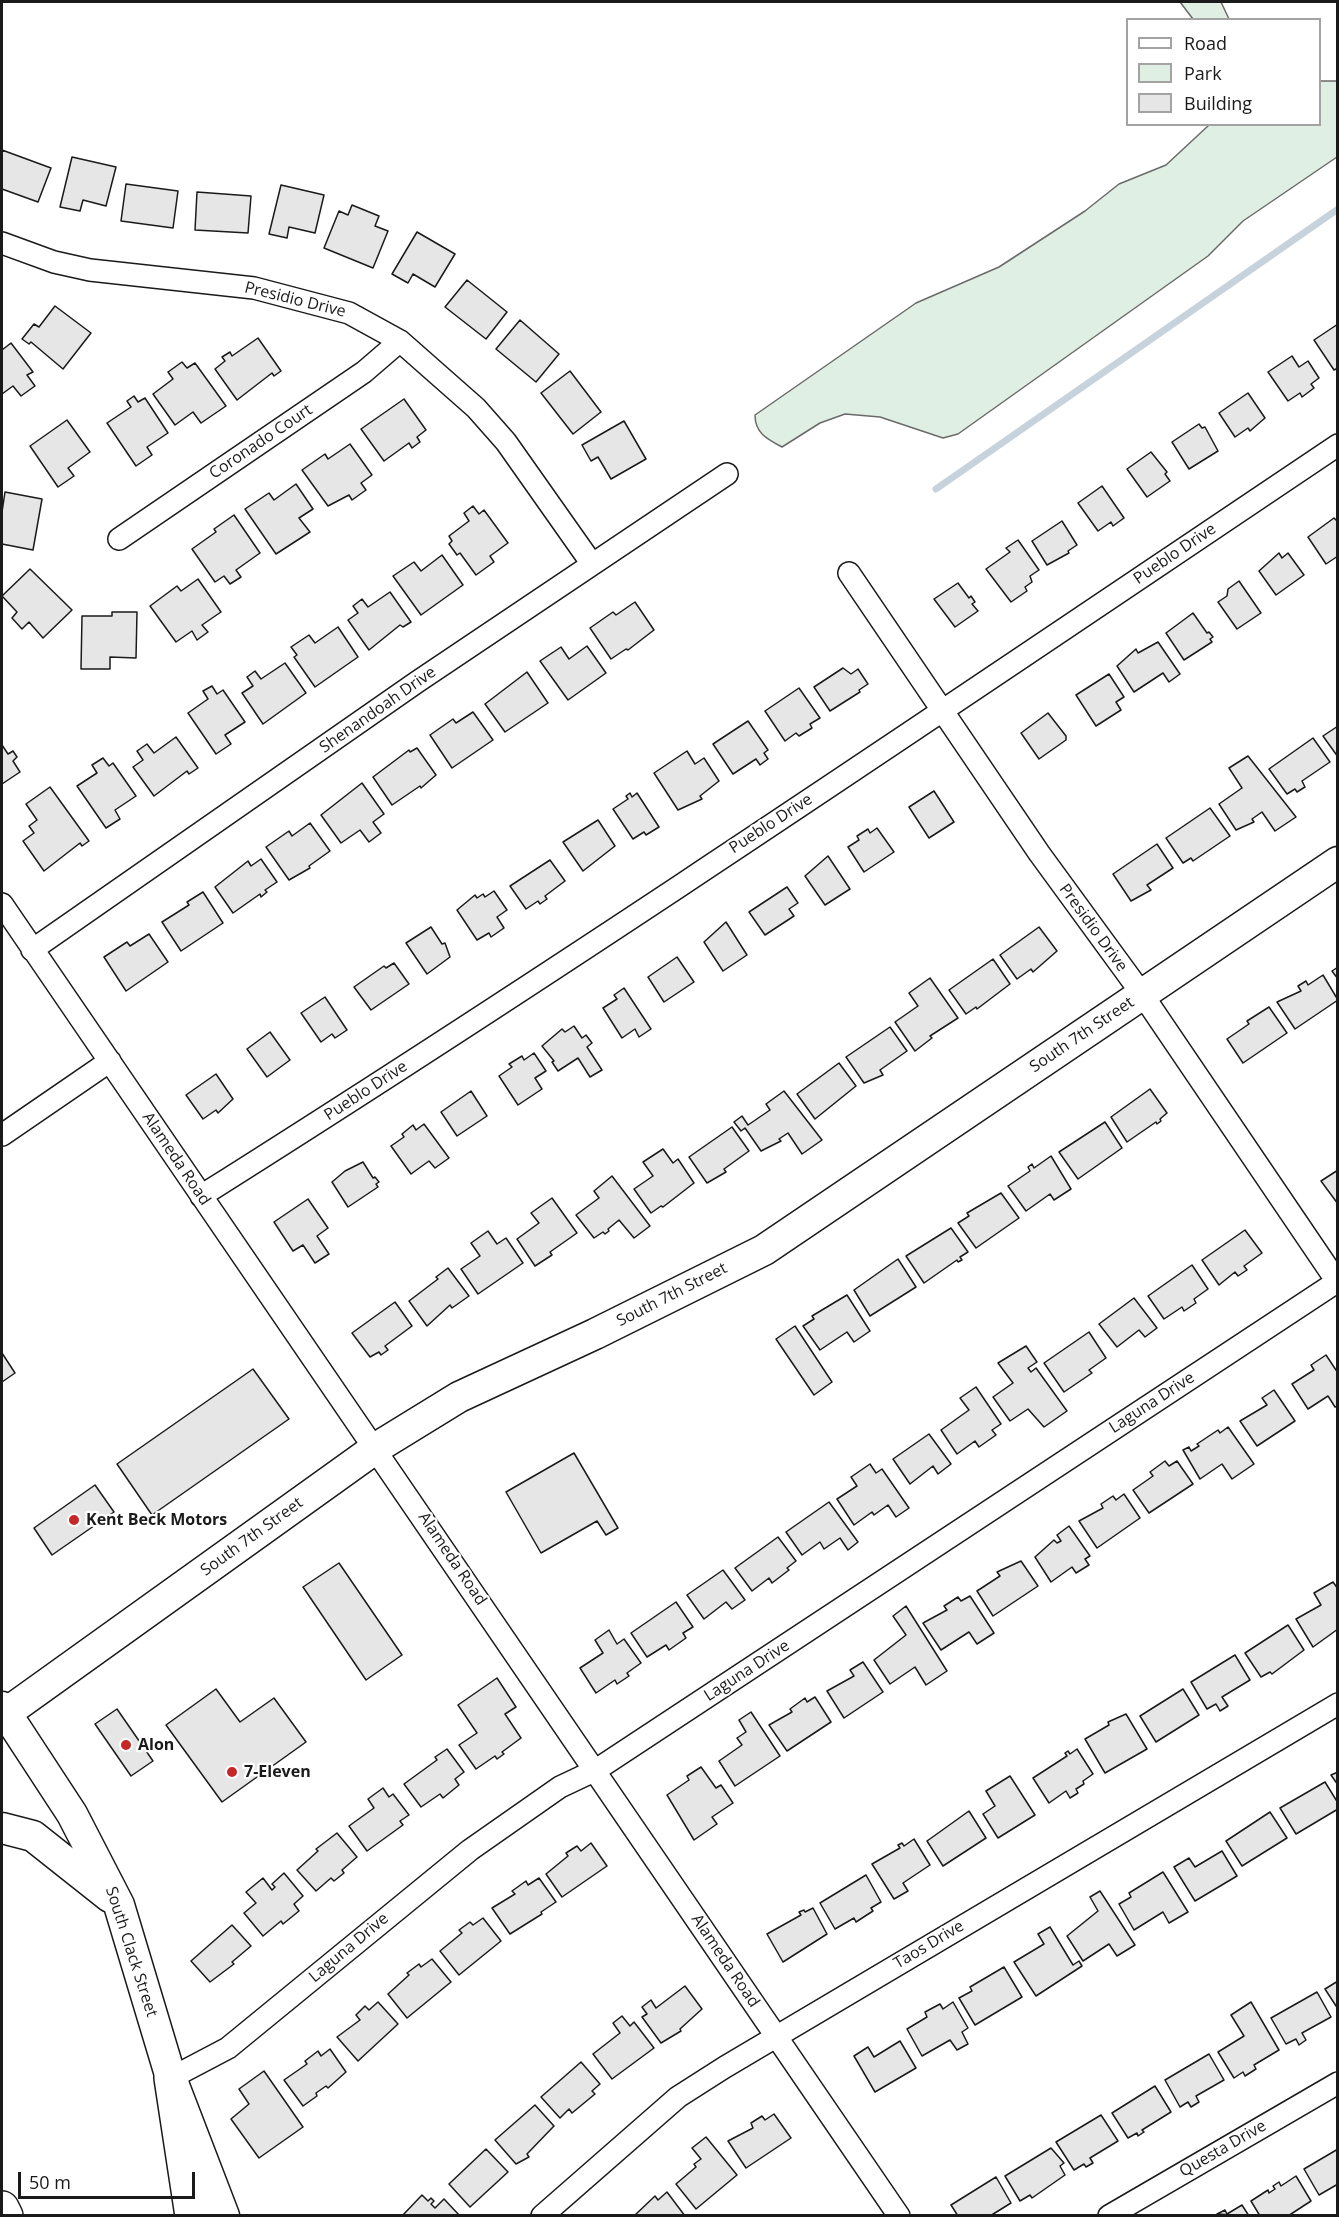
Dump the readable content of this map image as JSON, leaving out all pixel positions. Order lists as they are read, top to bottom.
{
  "streets": {
    "main road": ["South 7th Street", "South Clack Street"],
    "street": [
      "Presidio Drive",
      "Coronado Court",
      "Pueblo Drive",
      "Shenandoah Drive",
      "Alameda Road",
      "Laguna Drive",
      "Taos Drive",
      "Questa Drive"
    ]
  },
  "crossings": [
    ["Presidio Drive", "Coronado Court"],
    ["Presidio Drive", "Pueblo Drive"],
    ["Presidio Drive", "Shenandoah Drive"],
    ["Presidio Drive", "South 7th Street"],
    ["Presidio Drive", "Laguna Drive"],
    ["Pueblo Drive", "Alameda Road"],
    ["Shenandoah Drive", "Alameda Road"],
    ["South 7th Street", "Alameda Road"],
    ["South 7th Street", "South Clack Street"],
    ["Alameda Road", "Laguna Drive"],
    ["Alameda Road", "Taos Drive"],
    ["Laguna Drive", "South Clack Street"]
  ],
  "places": ["Kent Beck Motors", "Alon", "7-Eleven"],
  "legend": ["Road", "Park", "Building"],
  "scale_bar": "50 m"
}
